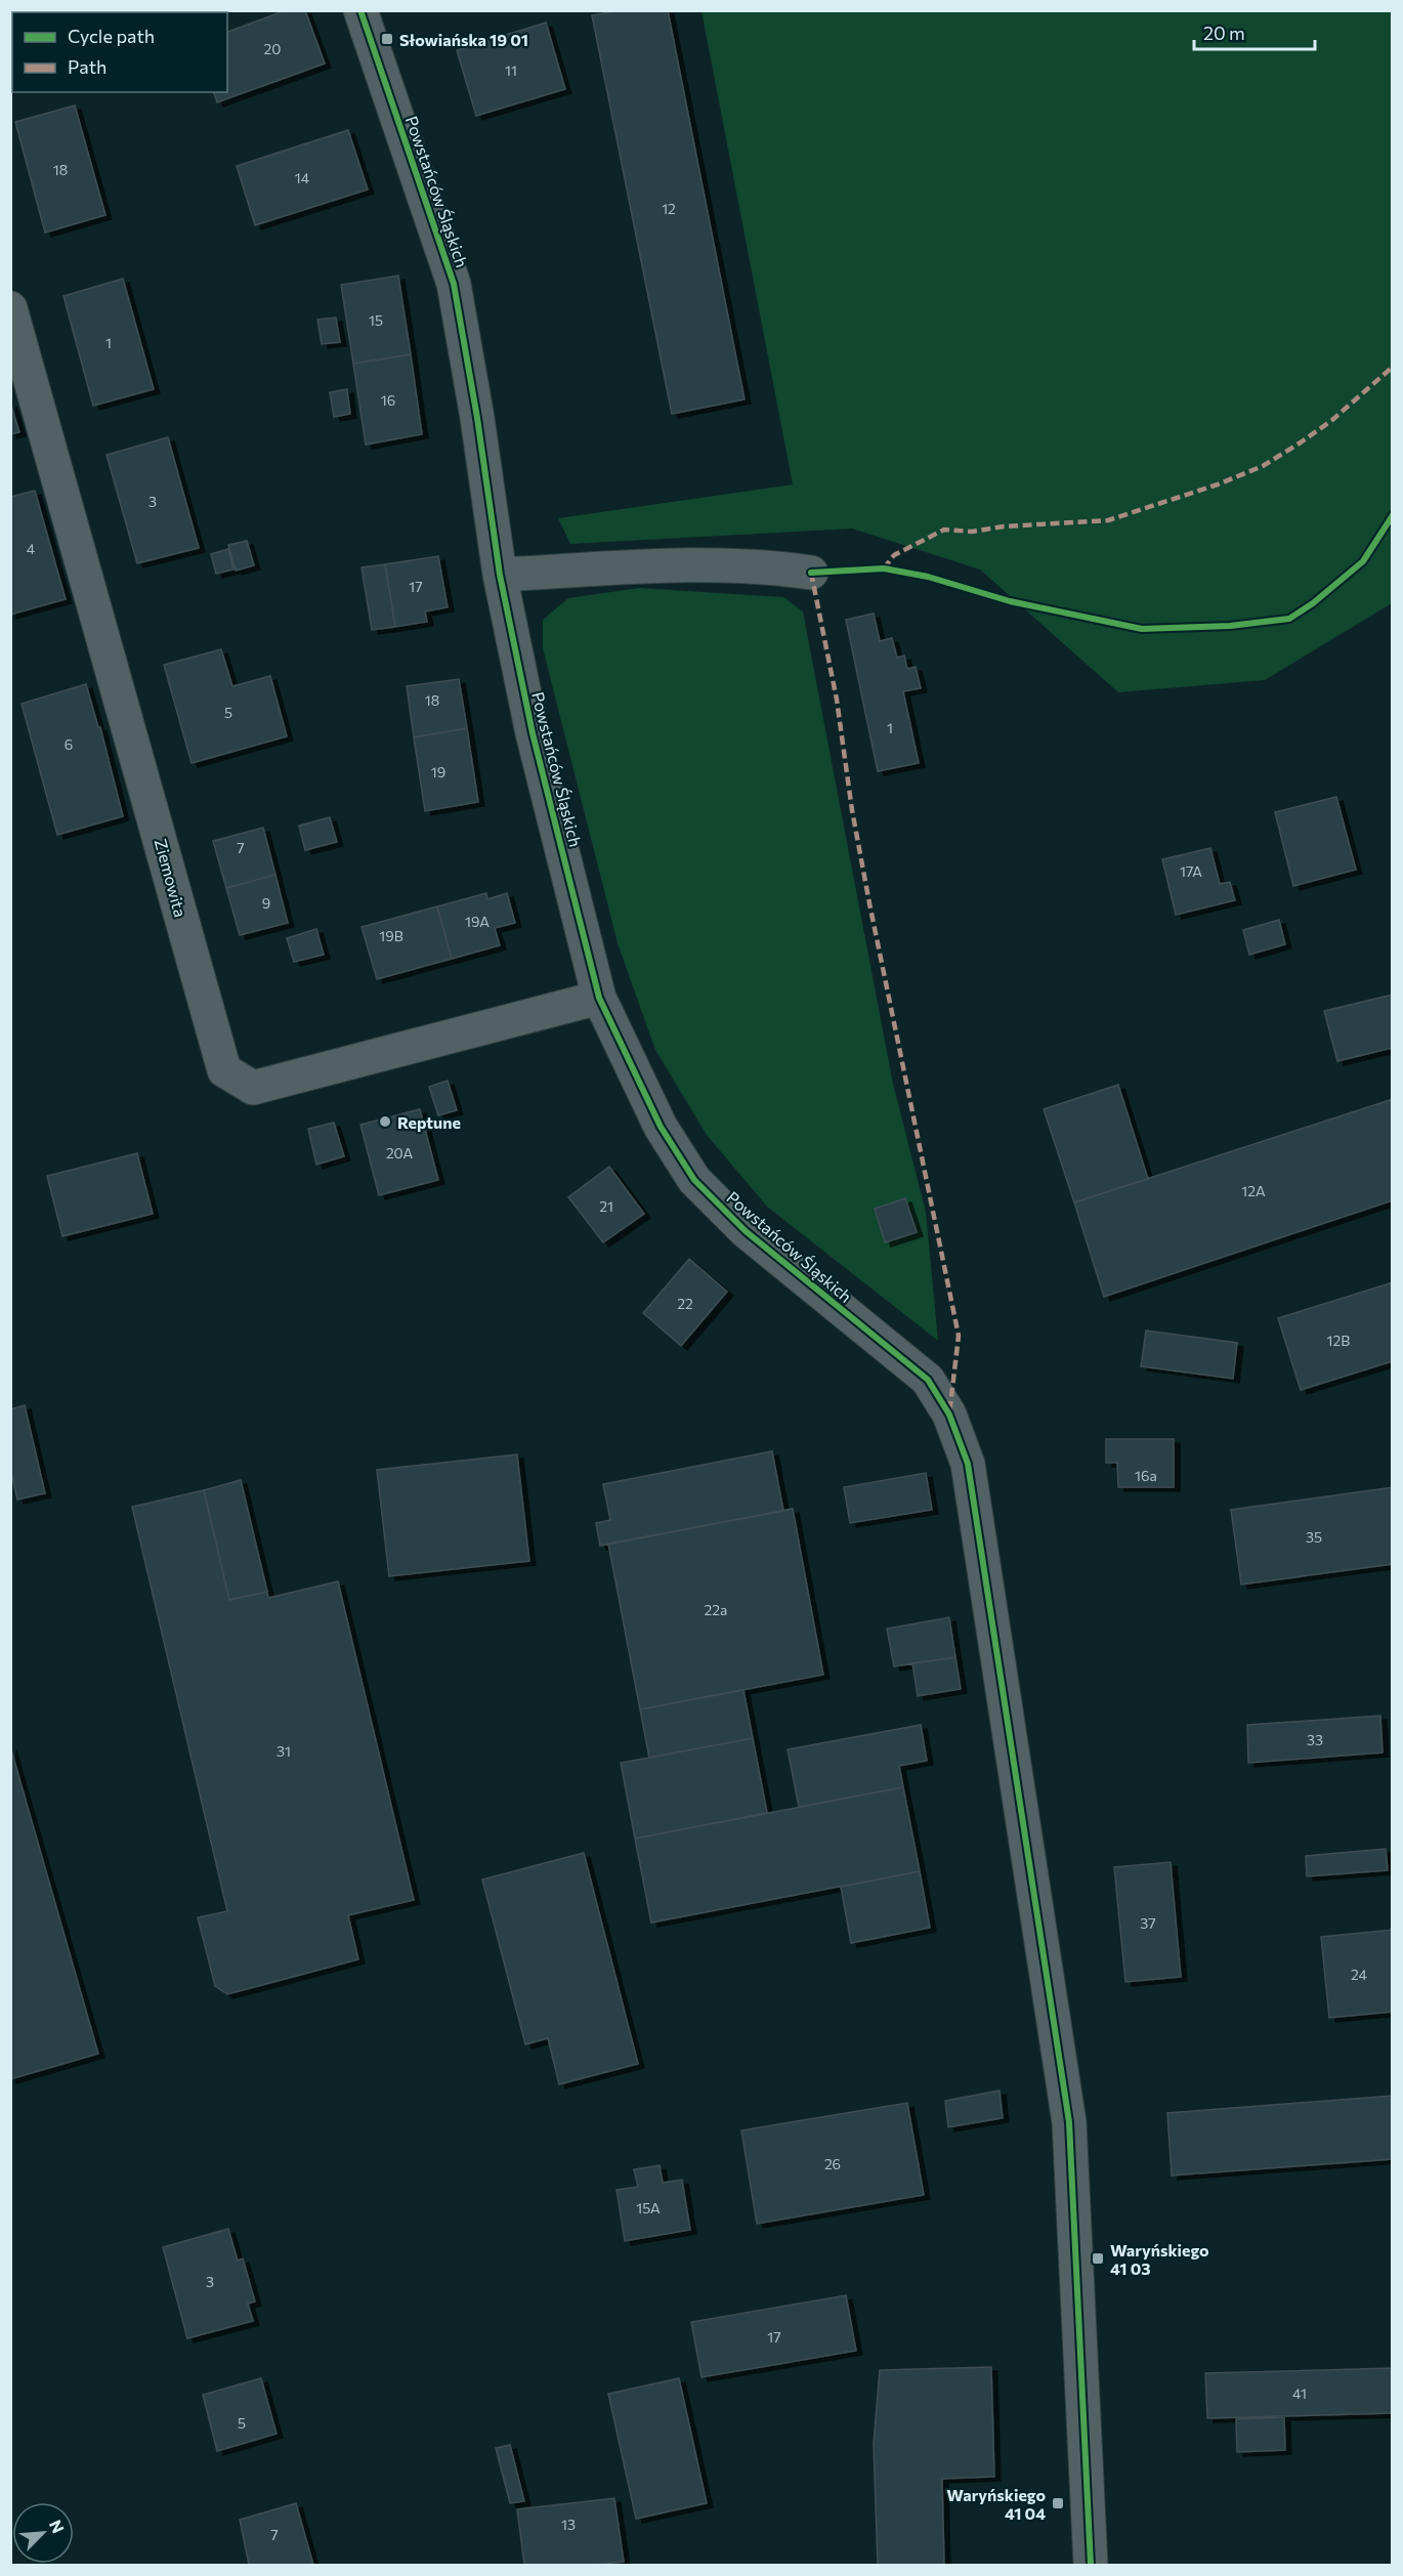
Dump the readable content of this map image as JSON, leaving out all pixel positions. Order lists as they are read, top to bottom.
{
  "streets": {
    "street": ["Powstańców Śląskich", "Ziemowita"]
  },
  "crossings": [
    ["Powstańców Śląskich", "Ziemowita"]
  ],
  "places": {
    "transit": ["Słowiańska 19 01", "Waryńskiego 41 03", "Waryńskiego 41 04"],
    "other": ["Reptune"]
  },
  "house_numbers": [
    "20",
    "11",
    "18",
    "14",
    "12",
    "15",
    "1",
    "16",
    "3",
    "4",
    "17",
    "18",
    "5",
    "1",
    "6",
    "19",
    "7",
    "17A",
    "9",
    "19A",
    "19B",
    "20A",
    "12A",
    "21",
    "22",
    "12B",
    "16a",
    "35",
    "22a",
    "33",
    "31",
    "37",
    "24",
    "26",
    "15A",
    "3",
    "17",
    "41",
    "5",
    "13",
    "7"
  ],
  "legend": ["Cycle path", "Path"],
  "scale_bar": "20 m",
  "north": "top right"
}
